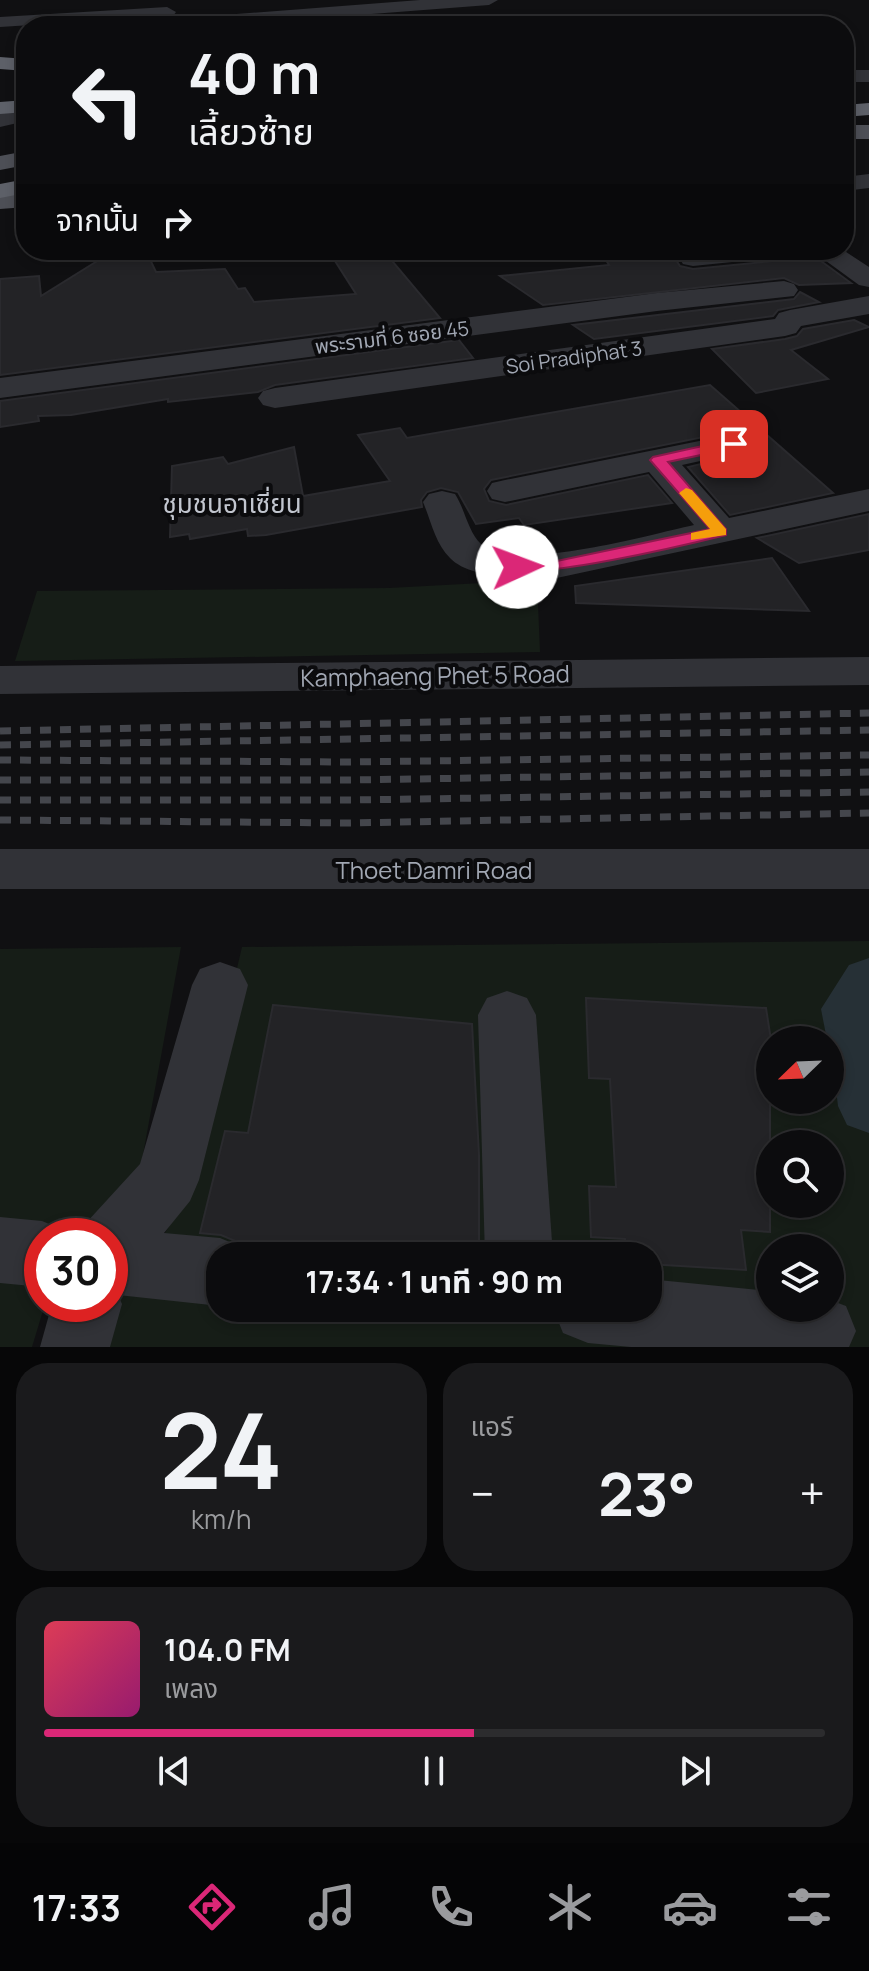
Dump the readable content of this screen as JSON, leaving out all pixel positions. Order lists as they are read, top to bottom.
{
  "streets": {
    "street": [
      "พระรามที่ 6 ซอย 45",
      "Soi Pradiphat 3",
      "Kamphaeng Phet 5 Road",
      "Thoet Damri Road"
    ]
  },
  "districts": ["ชุมชนอาเซี่ยน"],
  "north": "bottom left",
  "page": {
    "turn": ["40 m", "เลี้ยวซ้าย"],
    "then": "จากนั้น",
    "limit": "30",
    "trip": "17:34 · 1 นาที · 90 m",
    "tile": [
      ["24", "km/h"],
      "แอร์"
    ],
    "heat": ["−", "23°", "+"],
    "song": ["104.0 FM", "เพลง"],
    "tabs": "17:33"
  }
}
